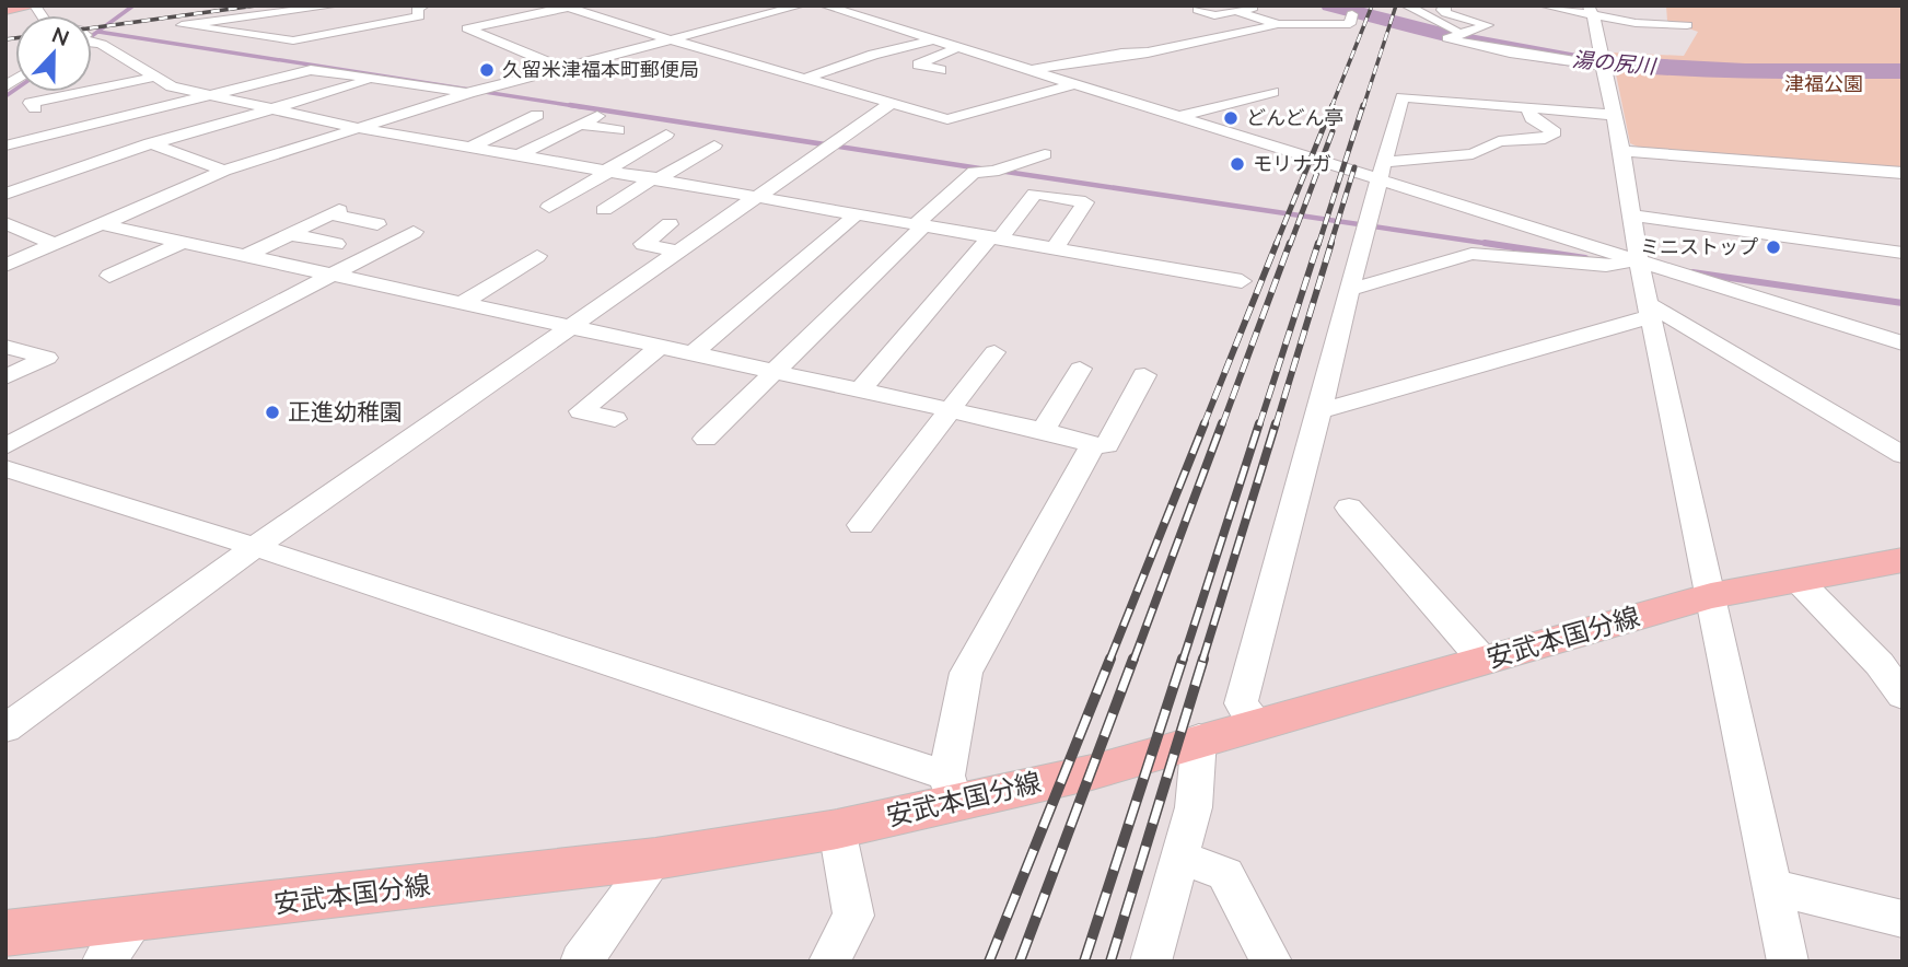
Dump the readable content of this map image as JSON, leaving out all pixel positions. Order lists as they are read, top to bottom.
{
  "streets": {
    "main road": ["安武本国分線"]
  },
  "water": ["湯の尻川"],
  "parks": ["津福公園"],
  "places": [
    "久留米津福本町郵便局",
    "どんどん亭",
    "モリナガ",
    "ミニストップ",
    "正進幼稚園"
  ],
  "north": "top"
}
